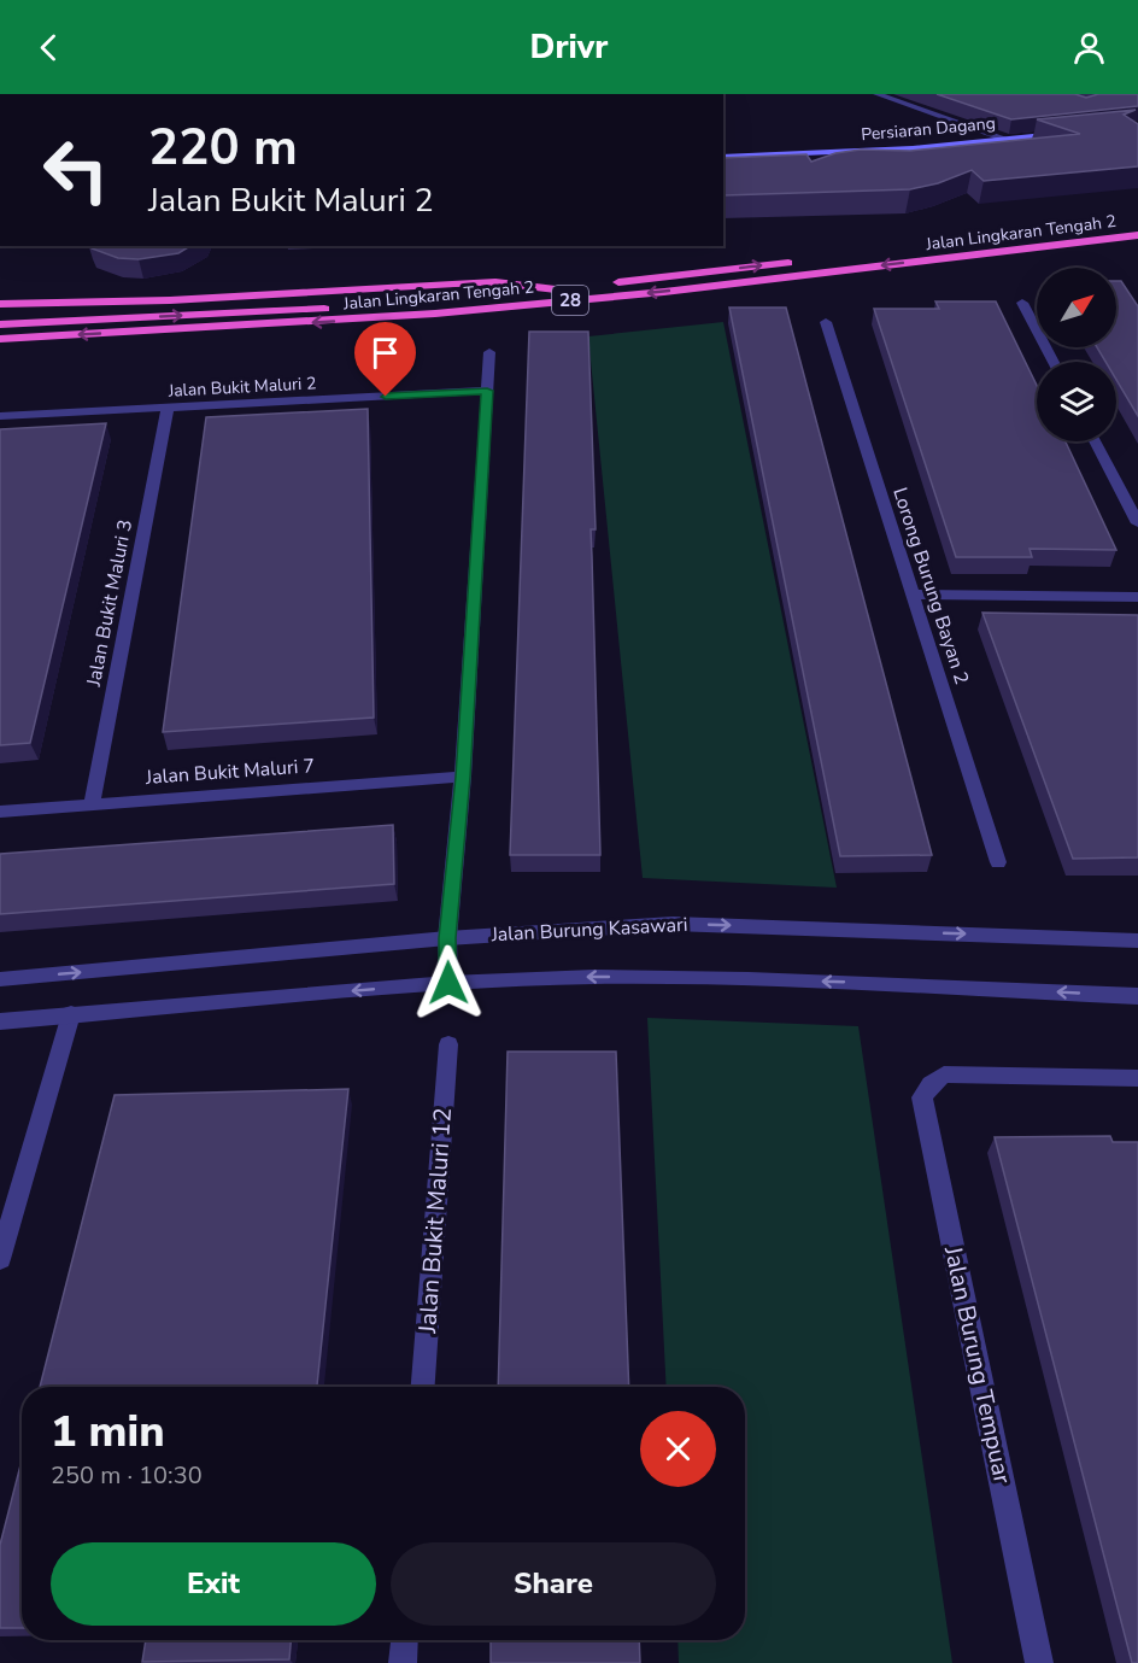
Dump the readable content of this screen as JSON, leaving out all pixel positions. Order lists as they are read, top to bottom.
{
  "streets": {
    "highway": ["Jalan Lingkaran Tengah 2", "28"],
    "main road": ["Persiaran Dagang"],
    "street": [
      "Jalan Bukit Maluri 2",
      "Lorong Burung Bayan 2",
      "Jalan Bukit Maluri 3",
      "Jalan Bukit Maluri 7",
      "Jalan Burung Kasawari",
      "Jalan Bukit Maluri 12",
      "Jalan Burung Tempuar"
    ]
  },
  "crossings": [
    ["Jalan Bukit Maluri 2", "Jalan Bukit Maluri 3"],
    ["Jalan Bukit Maluri 3", "Jalan Bukit Maluri 7"]
  ],
  "north": "top right",
  "page": {
    "header": "Drivr",
    "turn": ["220 m", "Jalan Bukit Maluri 2"],
    "heading": ["1 min", "250 m · 10:30"],
    "buttons": ["Exit", "Share"]
  }
}
